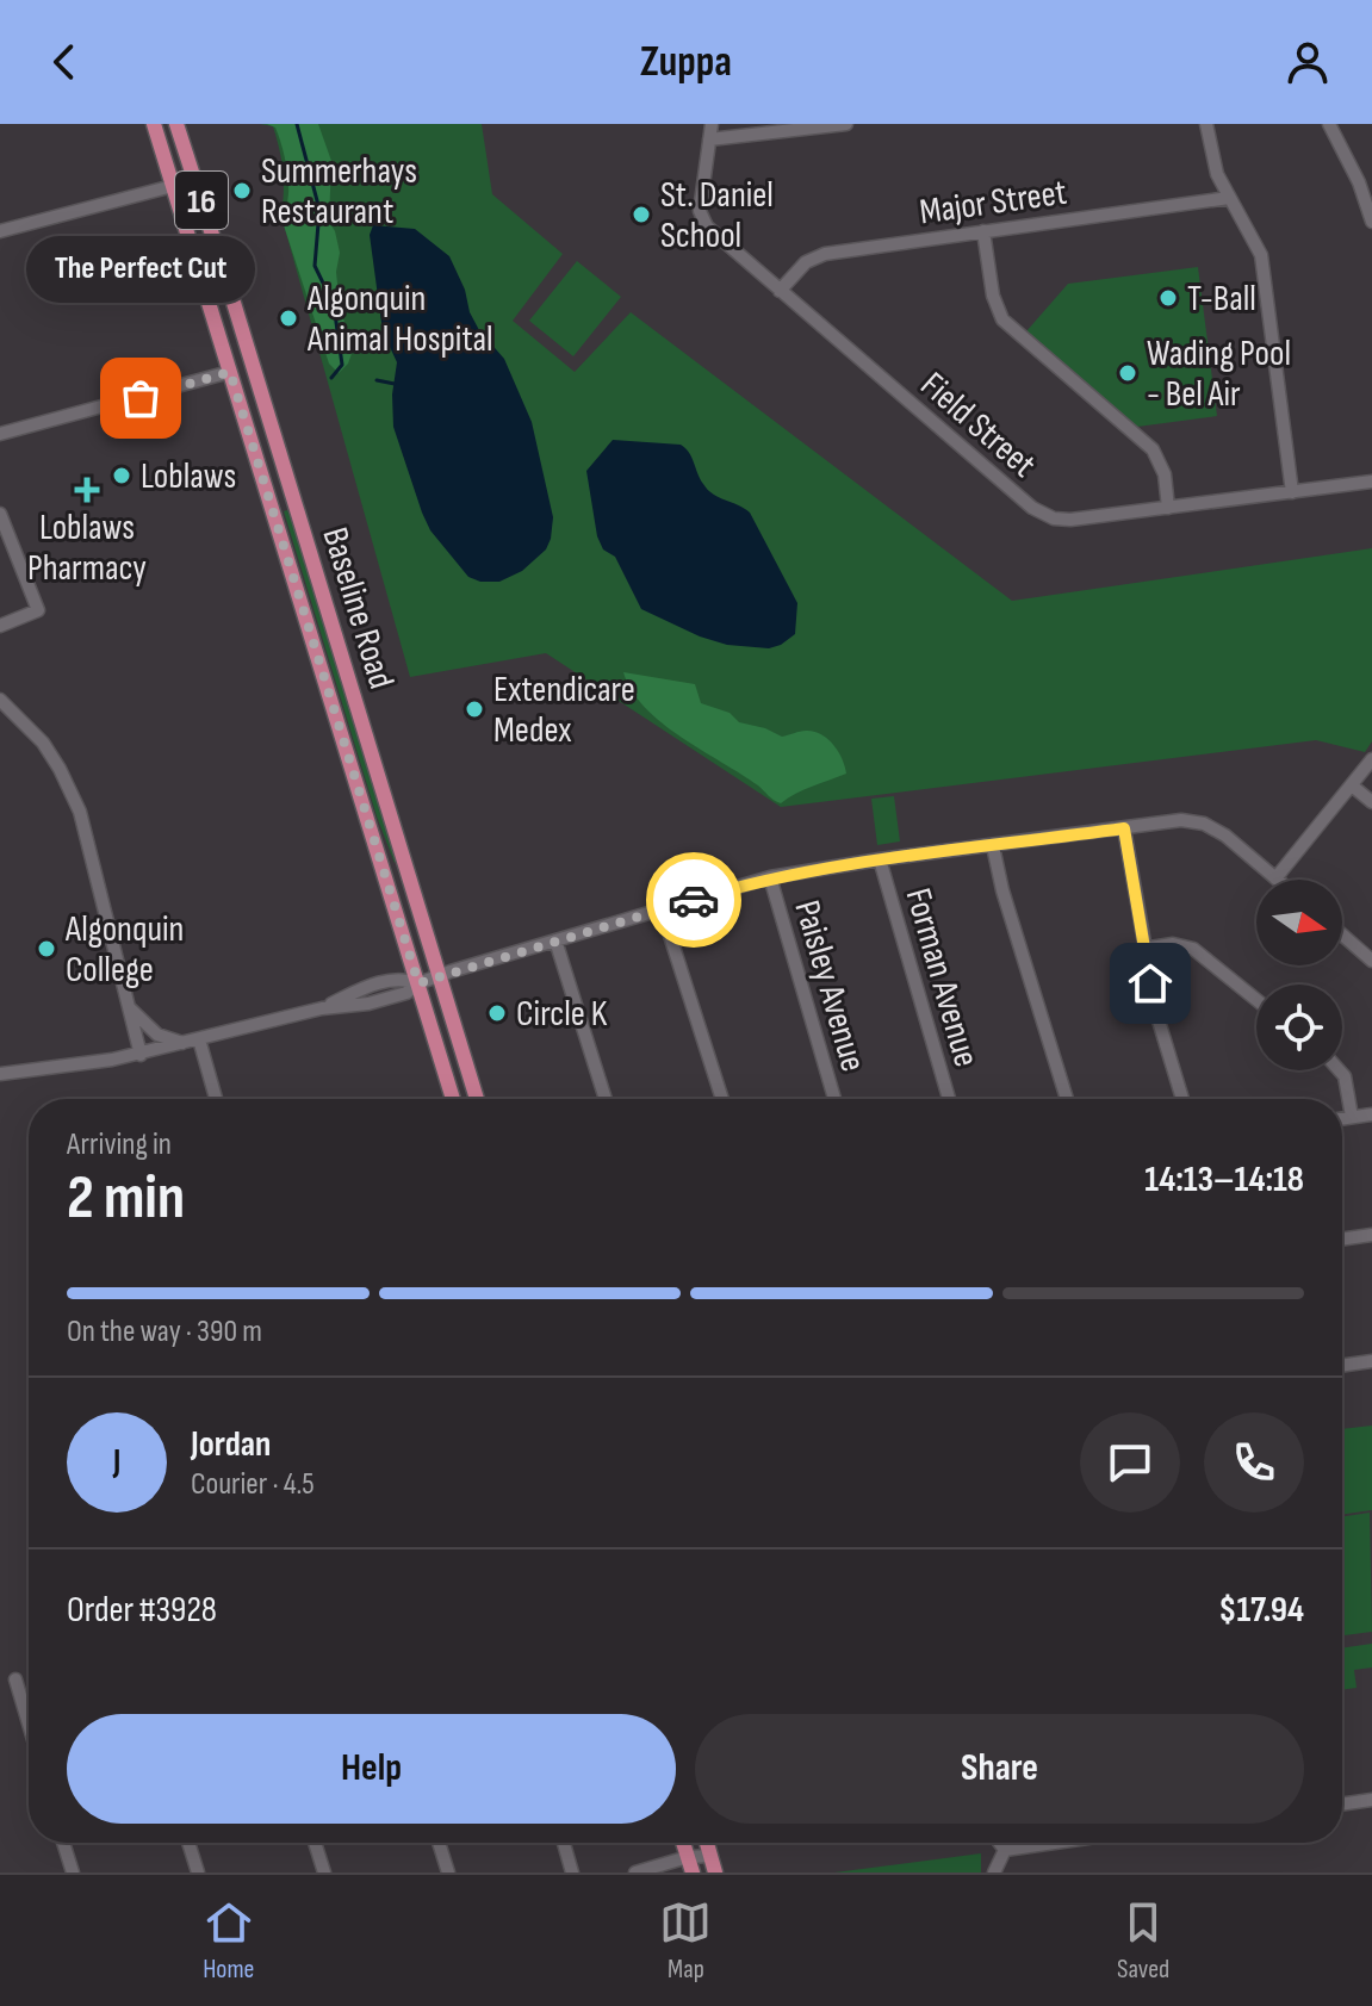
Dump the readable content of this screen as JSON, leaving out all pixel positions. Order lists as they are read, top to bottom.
{
  "streets": {
    "main road": ["16", "Baseline Road"],
    "street": [
      "Major Street",
      "Field Street",
      "Forman Avenue",
      "Paisley Avenue"
    ]
  },
  "crossings": [
    ["Major Street", "Field Street"]
  ],
  "places": {
    "other": [
      "Summerhays Restaurant",
      "St. Daniel School",
      "T-Ball",
      "Algonquin Animal Hospital",
      "Wading Pool - Bel Air",
      "The Perfect Cut",
      "Loblaws",
      "Extendicare Medex",
      "Algonquin College",
      "Circle K"
    ],
    "health": ["Loblaws Pharmacy"]
  },
  "north": "right",
  "page": {
    "header": "Zuppa",
    "bubble": "The Perfect Cut",
    "heading": ["2 min", "Arriving in", "14:13–14:18"],
    "panel": [
      "Jordan",
      "Courier · 4.5",
      "Order #3928",
      "$17.94"
    ],
    "bar": "On the way · 390 m",
    "round": "J",
    "buttons": ["Help", "Share"],
    "tabs": ["Home", "Map", "Saved"]
  }
}
